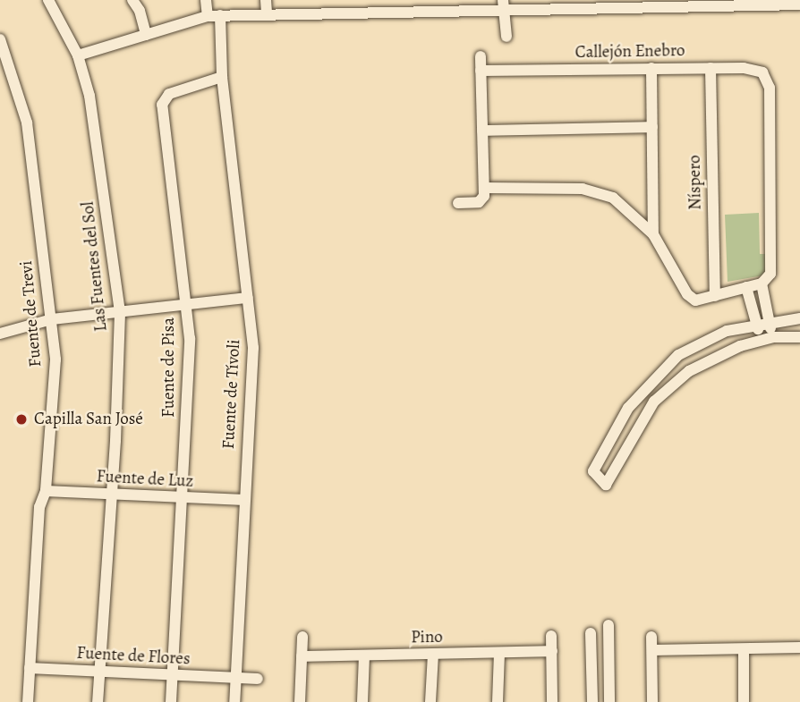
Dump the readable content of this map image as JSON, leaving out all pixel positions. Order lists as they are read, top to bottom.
{
  "streets": {
    "street": [
      "Callejón Enebro",
      "Níspero",
      "Las Fuentes del Sol",
      "Fuente de Trevi",
      "Fuente de Pisa",
      "Fuente de Tívoli",
      "Fuente de Luz",
      "Pino",
      "Fuente de Flores"
    ]
  },
  "crossings": [
    ["Callejón Enebro", "Níspero"],
    ["Las Fuentes del Sol", "Fuente de Luz"],
    ["Las Fuentes del Sol", "Fuente de Flores"],
    ["Fuente de Trevi", "Fuente de Luz"],
    ["Fuente de Trevi", "Fuente de Flores"],
    ["Fuente de Pisa", "Fuente de Tívoli"],
    ["Fuente de Pisa", "Fuente de Luz"],
    ["Fuente de Pisa", "Fuente de Flores"],
    ["Fuente de Tívoli", "Fuente de Luz"],
    ["Fuente de Tívoli", "Fuente de Flores"]
  ],
  "places": ["Capilla San José"]
}
